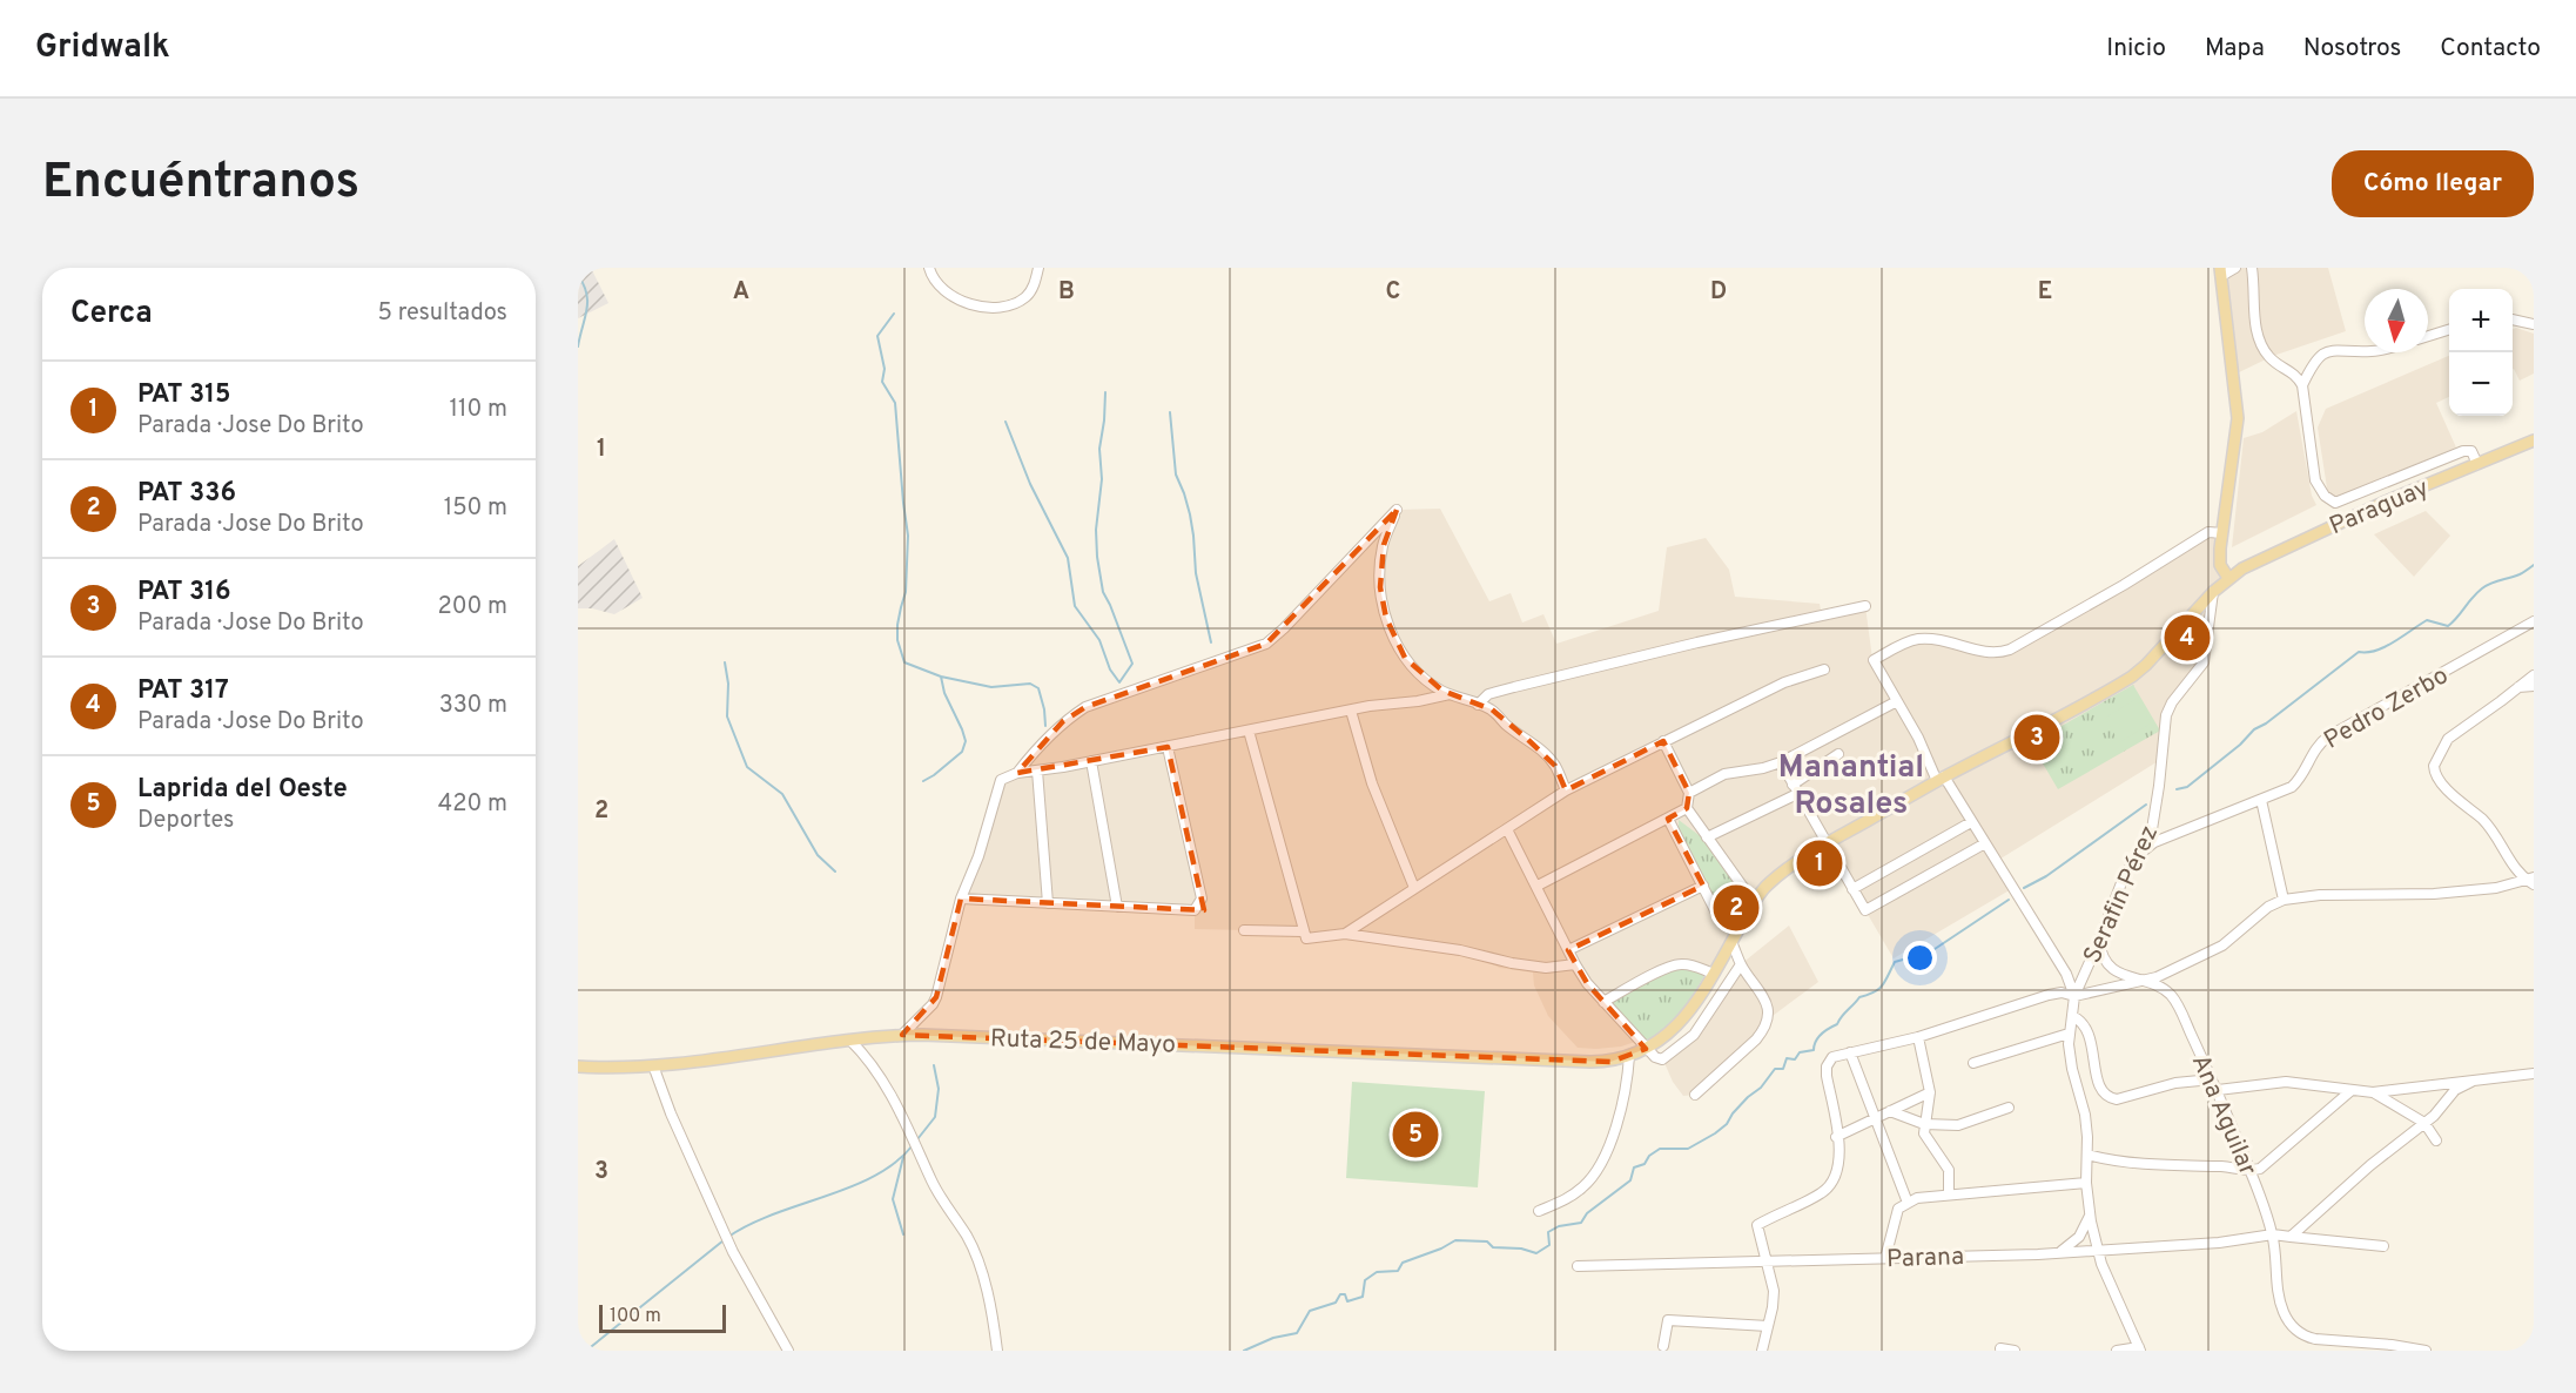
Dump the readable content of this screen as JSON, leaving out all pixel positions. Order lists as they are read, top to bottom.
{
  "streets": {
    "main road": ["Paraguay", "Ruta 25 de Mayo"],
    "street": [
      "Pedro Zerbo",
      "Serafin Pérez",
      "Ana Aguilar",
      "Parana"
    ]
  },
  "crossings": [
    ["Paraguay", "Serafin Pérez"],
    ["Paraguay", "Ruta 25 de Mayo"],
    ["Pedro Zerbo", "Serafin Pérez"],
    ["Serafin Pérez", "Ana Aguilar"],
    ["Ana Aguilar", "Parana"]
  ],
  "districts": ["Manantial Rosales"],
  "scale_bar": "100 m",
  "north": "bottom",
  "page": {
    "header": "Gridwalk",
    "nav": [
      "Inicio",
      "Mapa",
      "Nosotros",
      "Contacto"
    ],
    "buttons": "Cómo llegar",
    "title": "Encuéntranos",
    "heading": ["Cerca", "5 resultados"],
    "map_buttons": ["+", "−"],
    "list": [
      {
        "mark": "1",
        "name": "PAT 315",
        "note": "Parada · Jose Do Brito",
        "value": "110 m"
      },
      {
        "mark": "2",
        "name": "PAT 336",
        "note": "Parada · Jose Do Brito",
        "value": "150 m"
      },
      {
        "mark": "3",
        "name": "PAT 316",
        "note": "Parada · Jose Do Brito",
        "value": "200 m"
      },
      {
        "mark": "4",
        "name": "PAT 317",
        "note": "Parada · Jose Do Brito",
        "value": "330 m"
      },
      {
        "mark": "5",
        "name": "Laprida del Oeste",
        "note": "Deportes",
        "value": "420 m"
      }
    ],
    "pins": [
      "4",
      "3",
      "1",
      "2",
      "5"
    ],
    "scale": "100 m"
  },
  "grid": {
    "columns": [
      "A",
      "B",
      "C",
      "D",
      "E"
    ],
    "rows": ["1", "2", "3"]
  }
}
